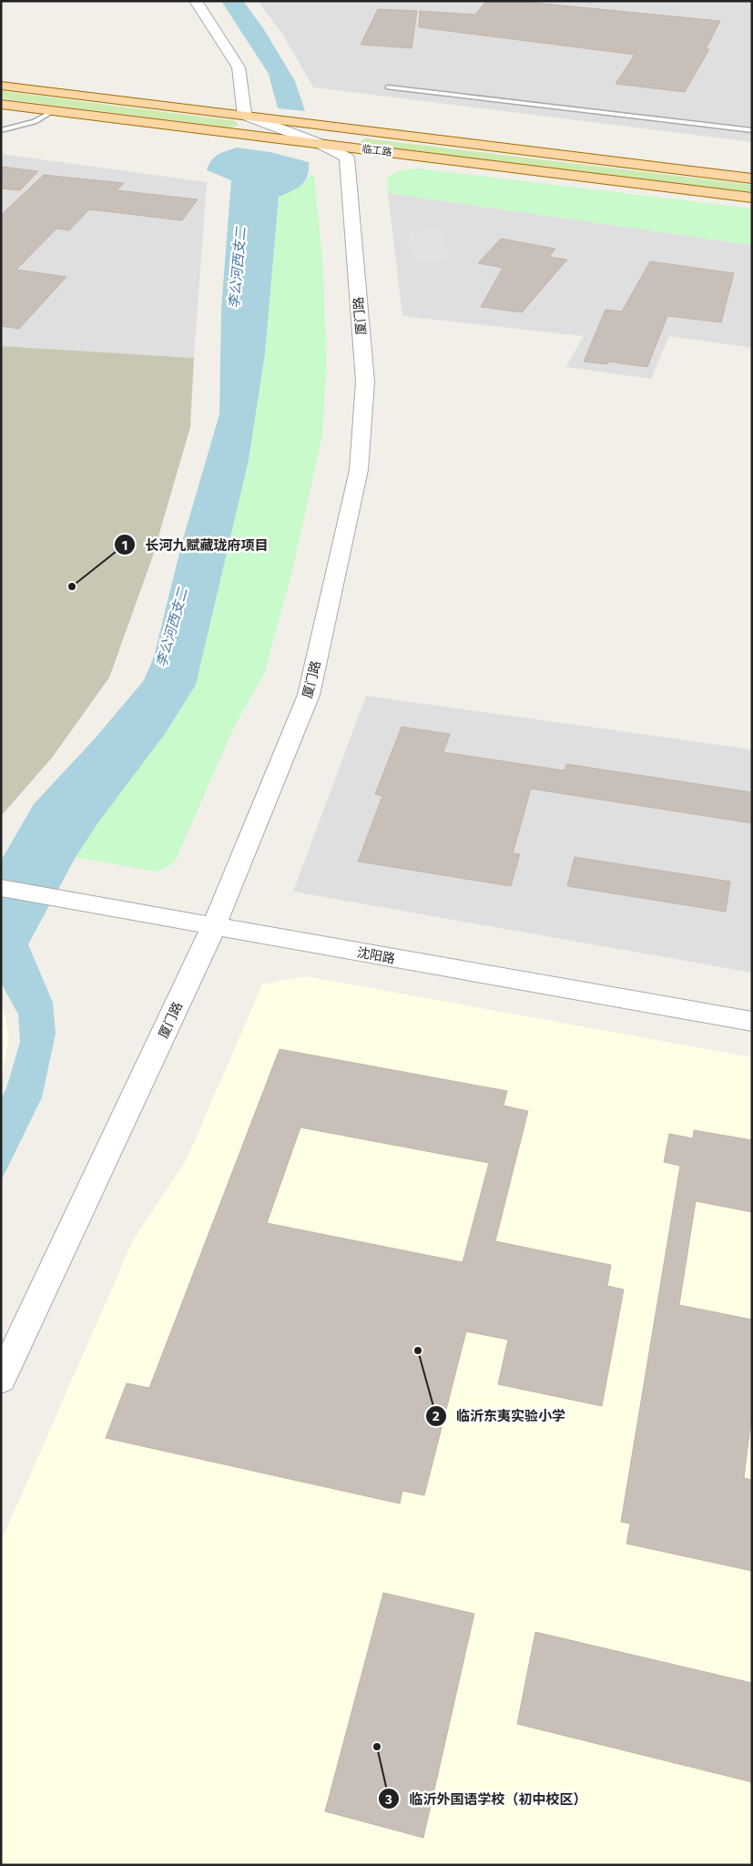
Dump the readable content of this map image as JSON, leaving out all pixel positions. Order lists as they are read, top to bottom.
{
  "streets": {
    "main road": ["临工路"],
    "street": ["厦门路", "沈阳路"]
  },
  "crossings": [
    ["临工路", "厦门路"],
    ["厦门路", "沈阳路"]
  ],
  "water": ["李公河西支二"],
  "places": ["长河九赋藏珑府项目", "临沂东夷实验小学", "临沂外国语学校（初中校区）"]
}
